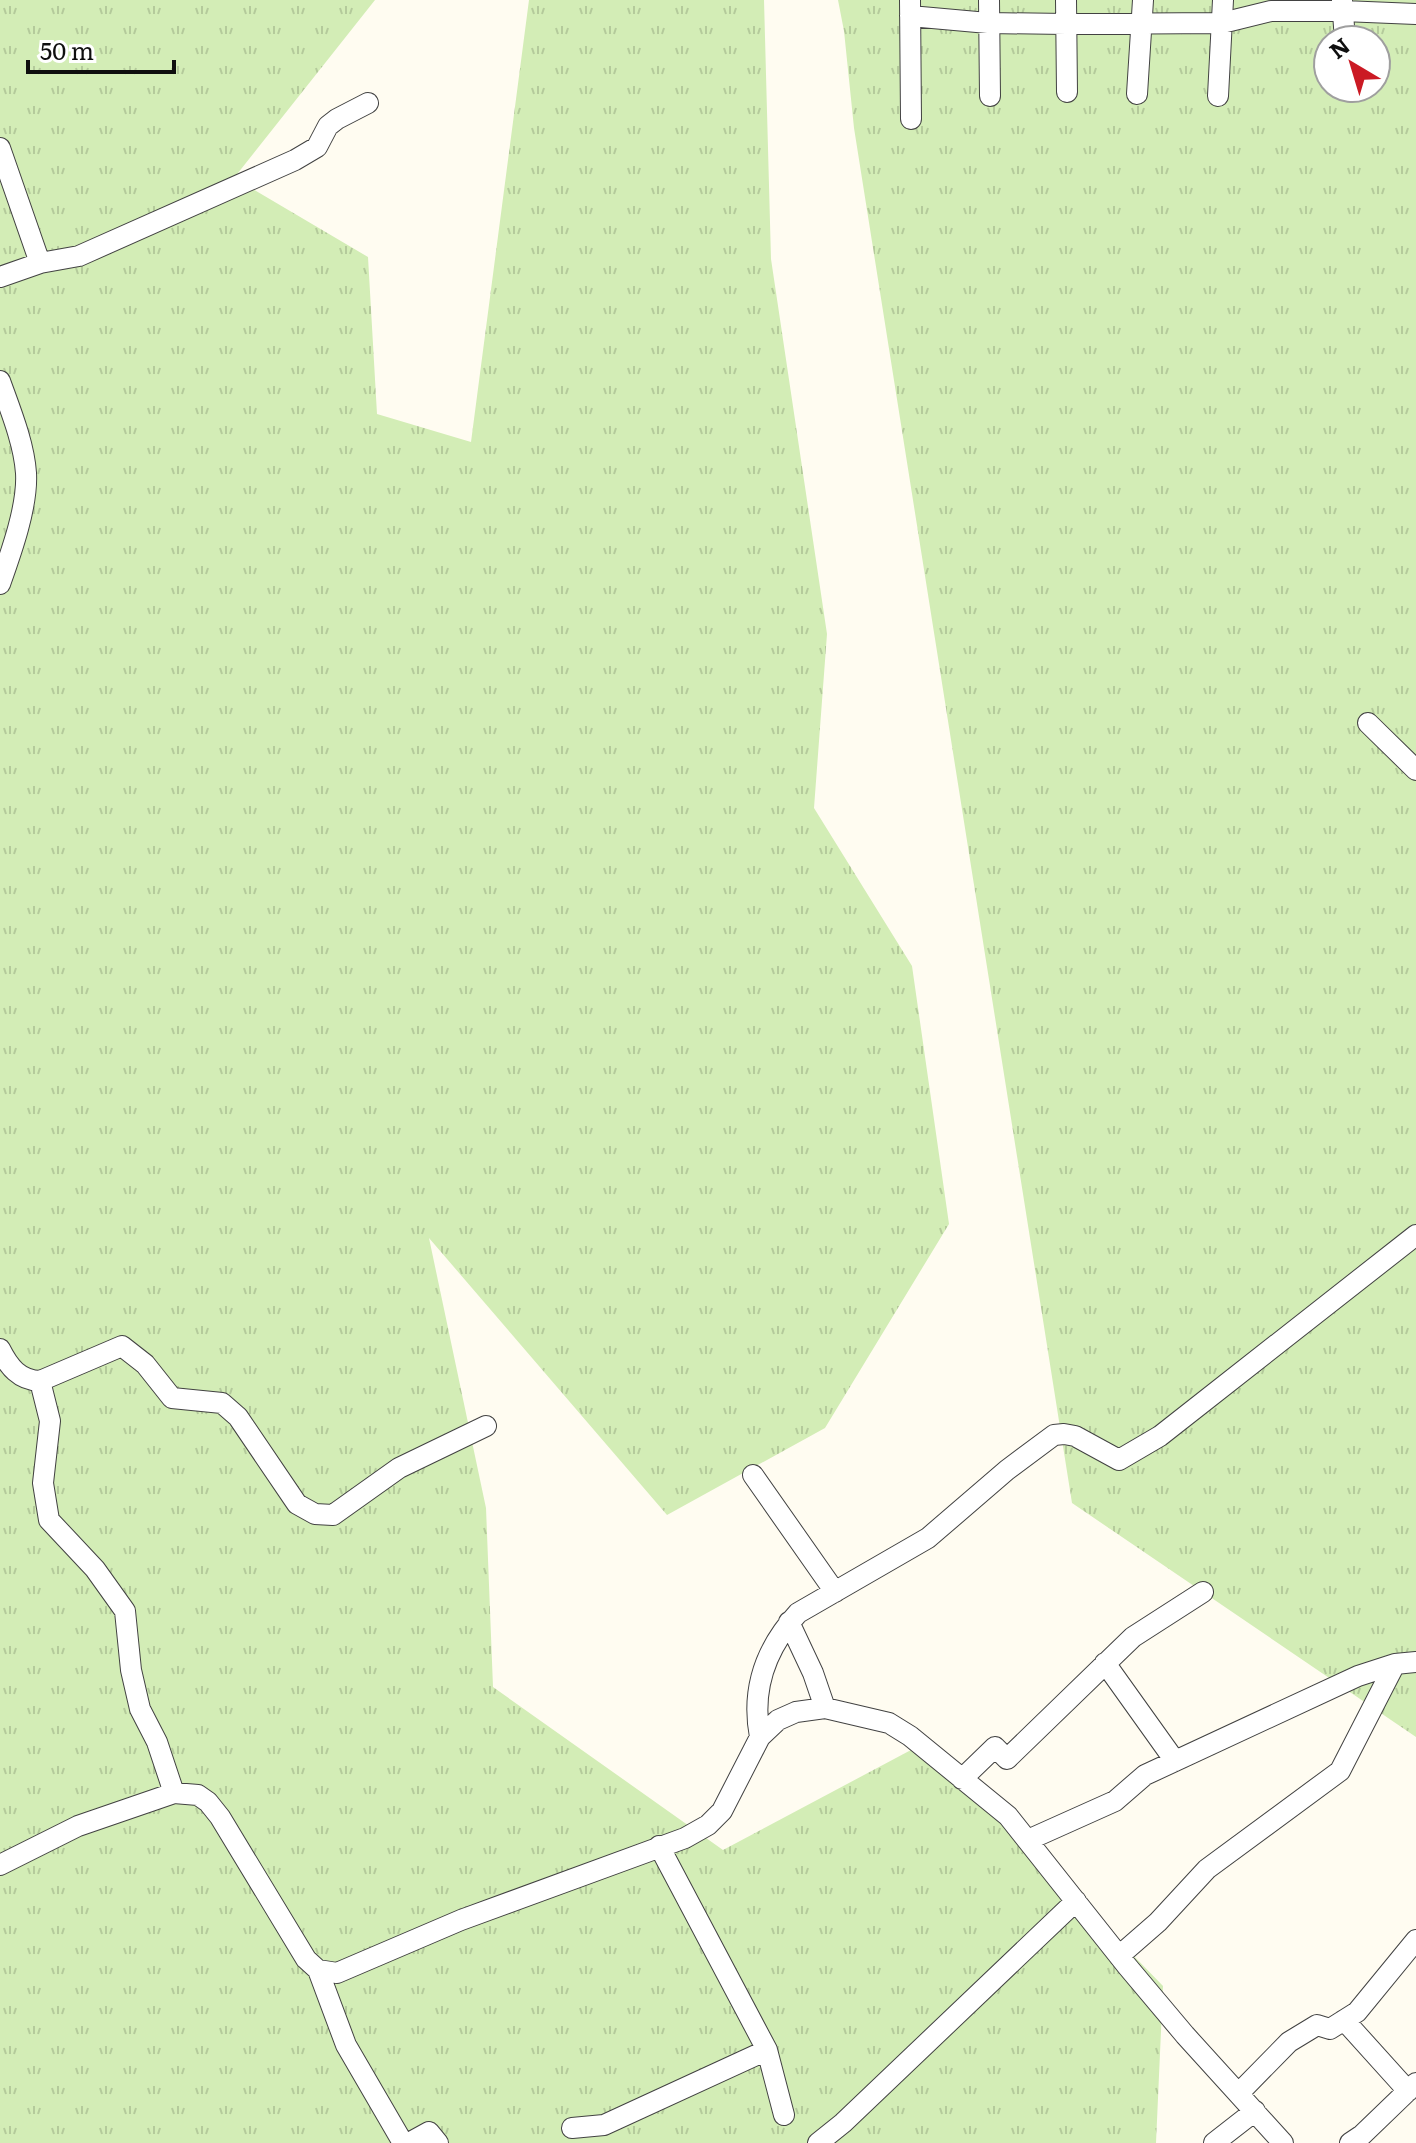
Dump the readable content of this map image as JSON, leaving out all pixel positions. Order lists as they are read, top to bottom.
{
  "scale_bar": "50 m",
  "north": "top left"
}
